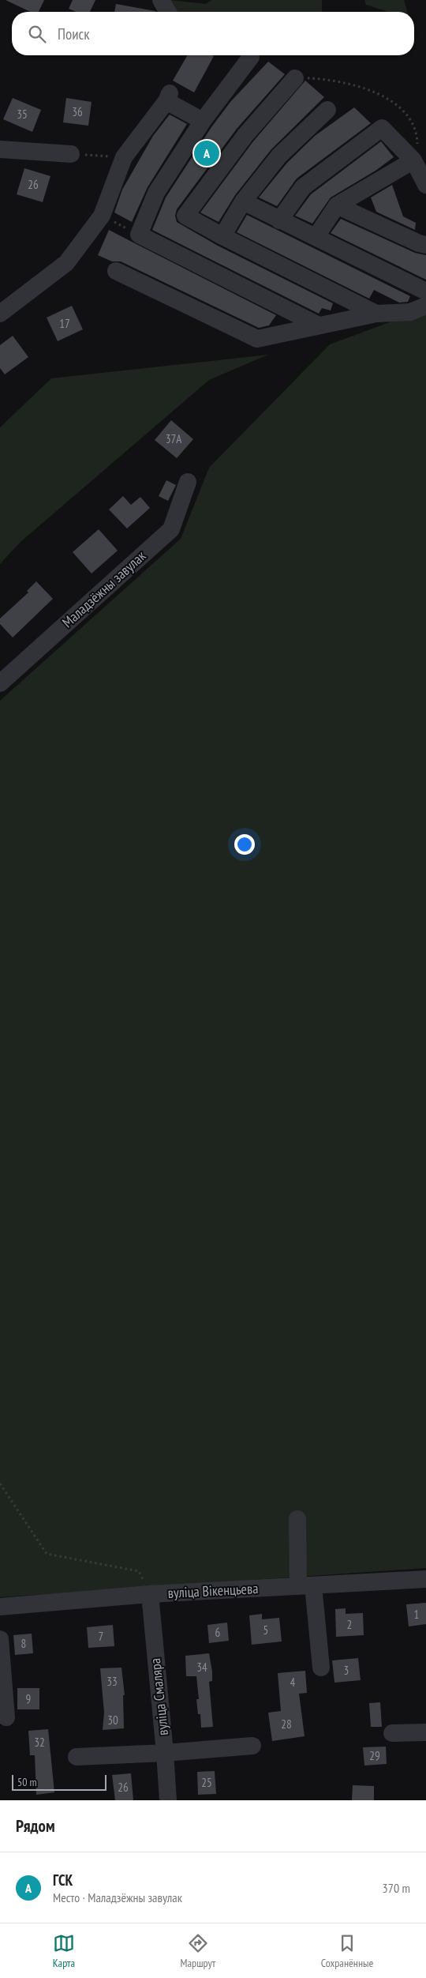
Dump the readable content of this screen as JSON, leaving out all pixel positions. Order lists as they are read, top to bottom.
{
  "streets": {
    "street": ["Маладзёжны завулак", "вуліца Вікенцьева", "вуліца Смаляра"]
  },
  "crossings": [
    ["вуліца Вікенцьева", "вуліца Смаляра"]
  ],
  "house_numbers": [
    "36",
    "35",
    "26",
    "17",
    "37А",
    "1",
    "2",
    "5",
    "6",
    "7",
    "8",
    "34",
    "3",
    "33",
    "4",
    "9",
    "30",
    "28",
    "32",
    "29",
    "25",
    "26"
  ],
  "scale_bar": "50 m",
  "page": {
    "search": "Поиск",
    "pins": "A",
    "scale": "50 m",
    "heading": "Рядом",
    "list": [
      {
        "mark": "A",
        "name": "ГСК",
        "note": "Место · Маладзёжны завулак",
        "value": "370 m"
      }
    ],
    "nav": ["Карта", "Маршрут", "Сохранённые"]
  }
}
